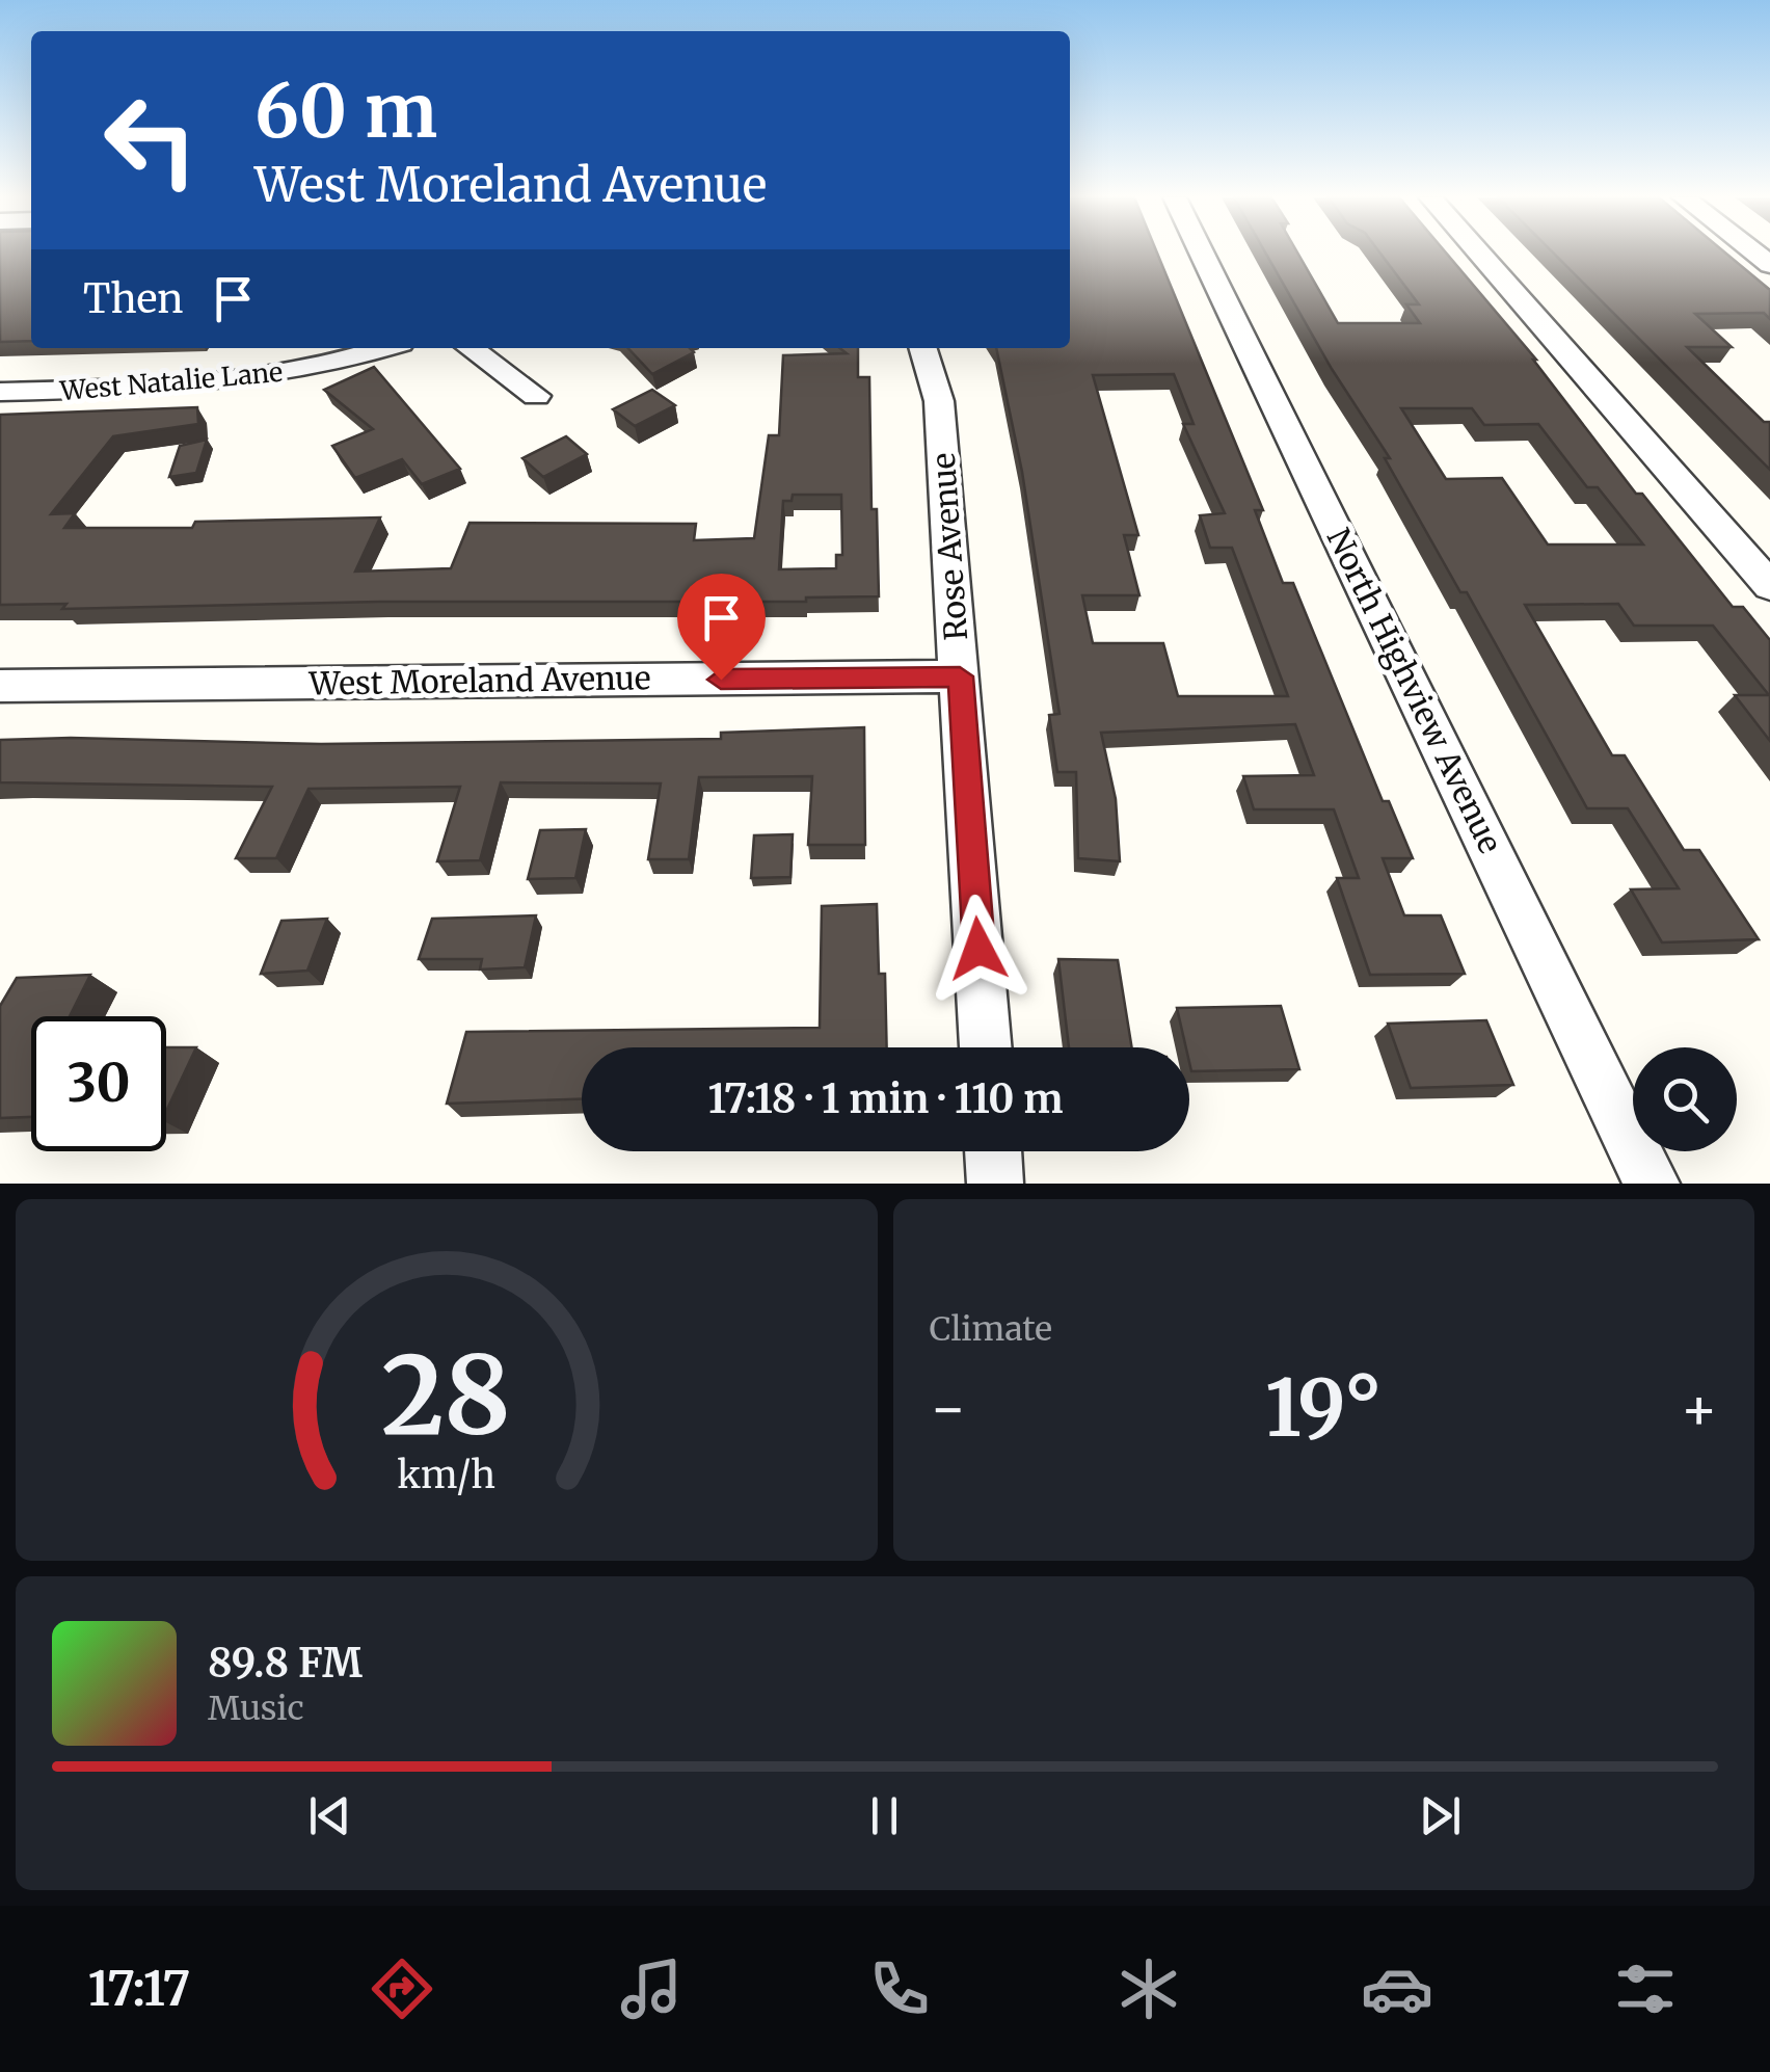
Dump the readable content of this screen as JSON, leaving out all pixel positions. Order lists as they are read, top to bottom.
{
  "streets": {
    "street": [
      "West Natalie Lane",
      "Rose Avenue",
      "West Moreland Avenue",
      "North Highview Avenue"
    ]
  },
  "crossings": [
    ["Rose Avenue", "West Moreland Avenue"]
  ],
  "page": {
    "turn": ["60 m", "West Moreland Avenue"],
    "then": "Then",
    "limit": "30",
    "trip": "17:18 · 1 min · 110 m",
    "tile": "Climate",
    "heat": ["−", "19°", "+"],
    "song": ["89.8 FM", "Music"],
    "tabs": "17:17",
    "gauge": ["28", "km/h"]
  }
}
